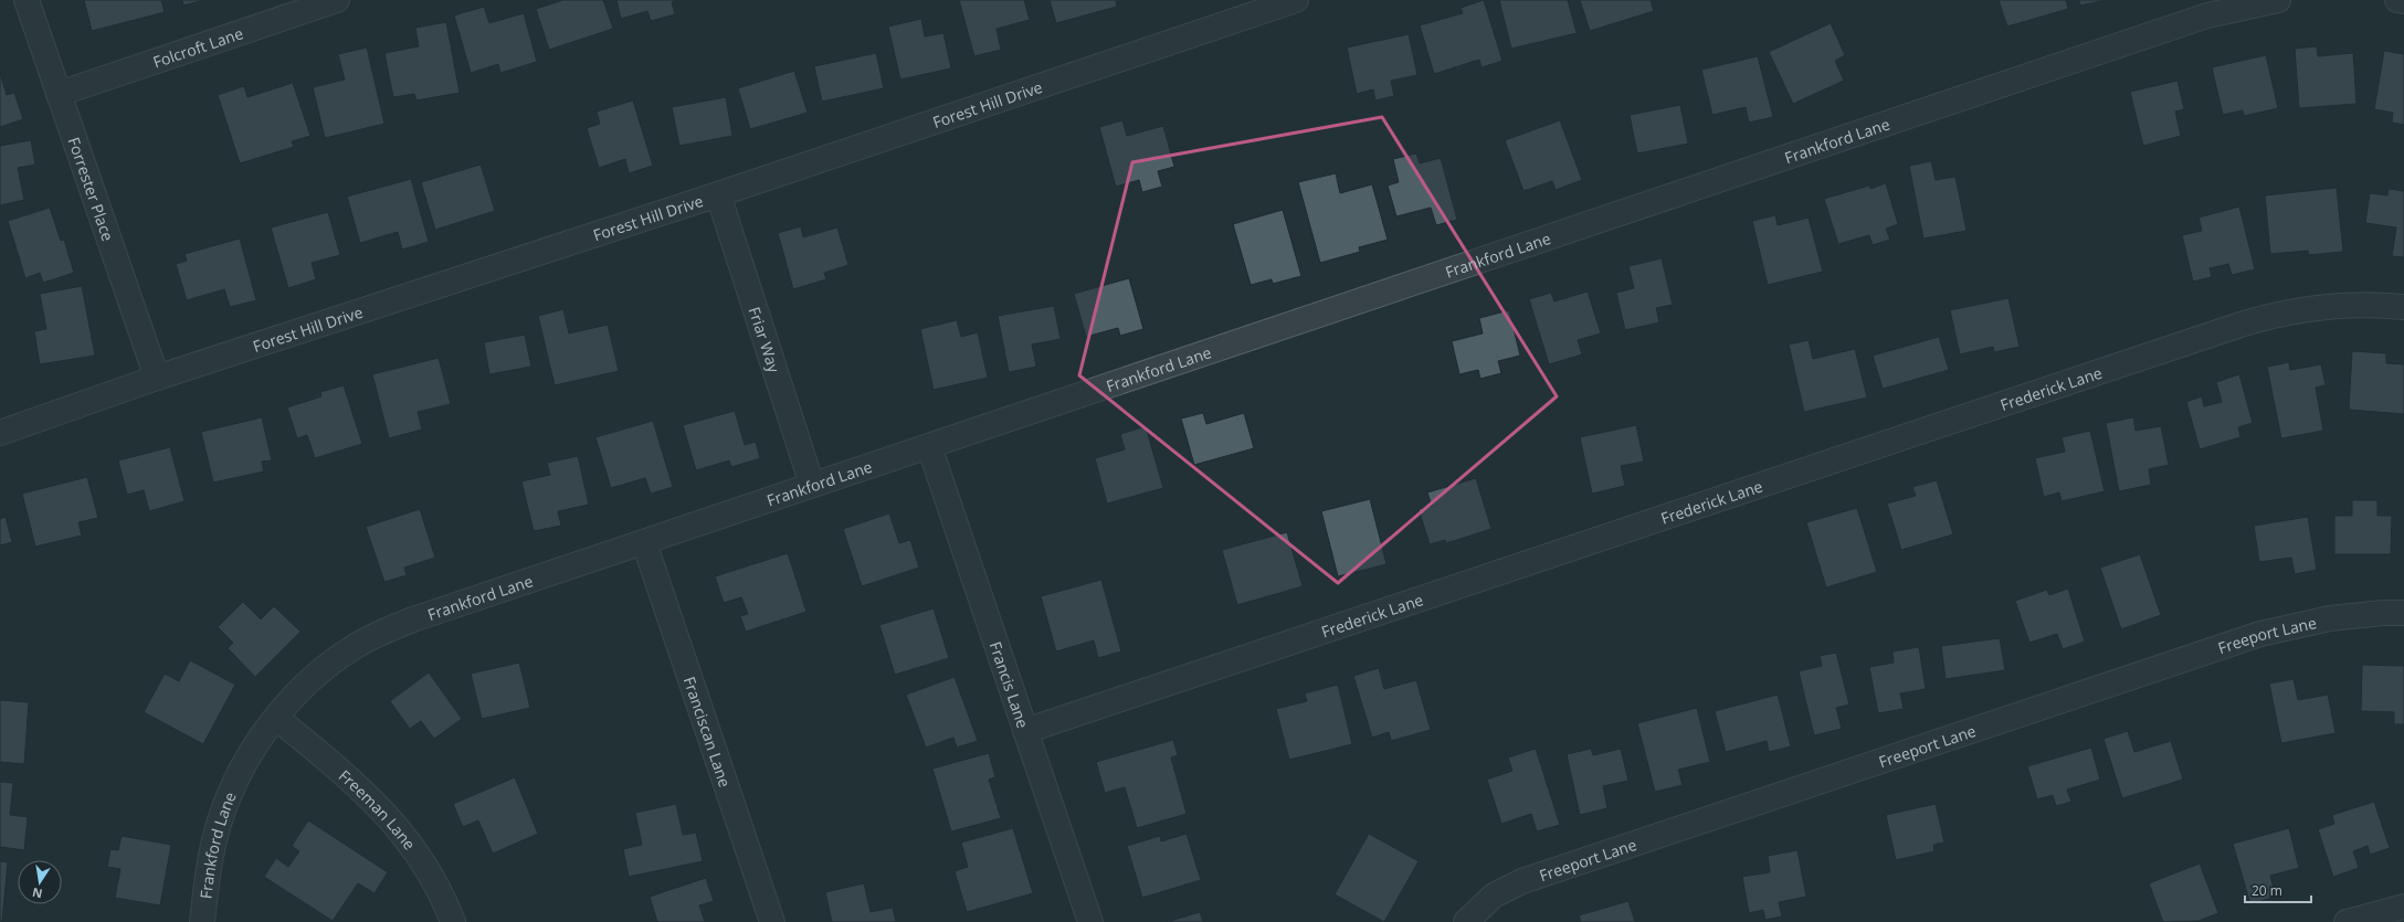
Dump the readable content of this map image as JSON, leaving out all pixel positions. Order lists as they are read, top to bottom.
{
  "streets": {
    "street": [
      "Folcroft Lane",
      "Forest Hill Drive",
      "Frankford Lane",
      "Forrester Place",
      "Friar Way",
      "Frederick Lane",
      "Freeport Lane",
      "Francis Lane",
      "Franciscan Lane",
      "Freeman Lane"
    ]
  },
  "crossings": [
    ["Folcroft Lane", "Forrester Place"],
    ["Forest Hill Drive", "Forrester Place"],
    ["Forest Hill Drive", "Friar Way"],
    ["Frankford Lane", "Friar Way"],
    ["Frankford Lane", "Francis Lane"],
    ["Frankford Lane", "Franciscan Lane"],
    ["Frankford Lane", "Freeman Lane"],
    ["Frederick Lane", "Francis Lane"]
  ],
  "scale_bar": "20 m",
  "north": "bottom"
}
